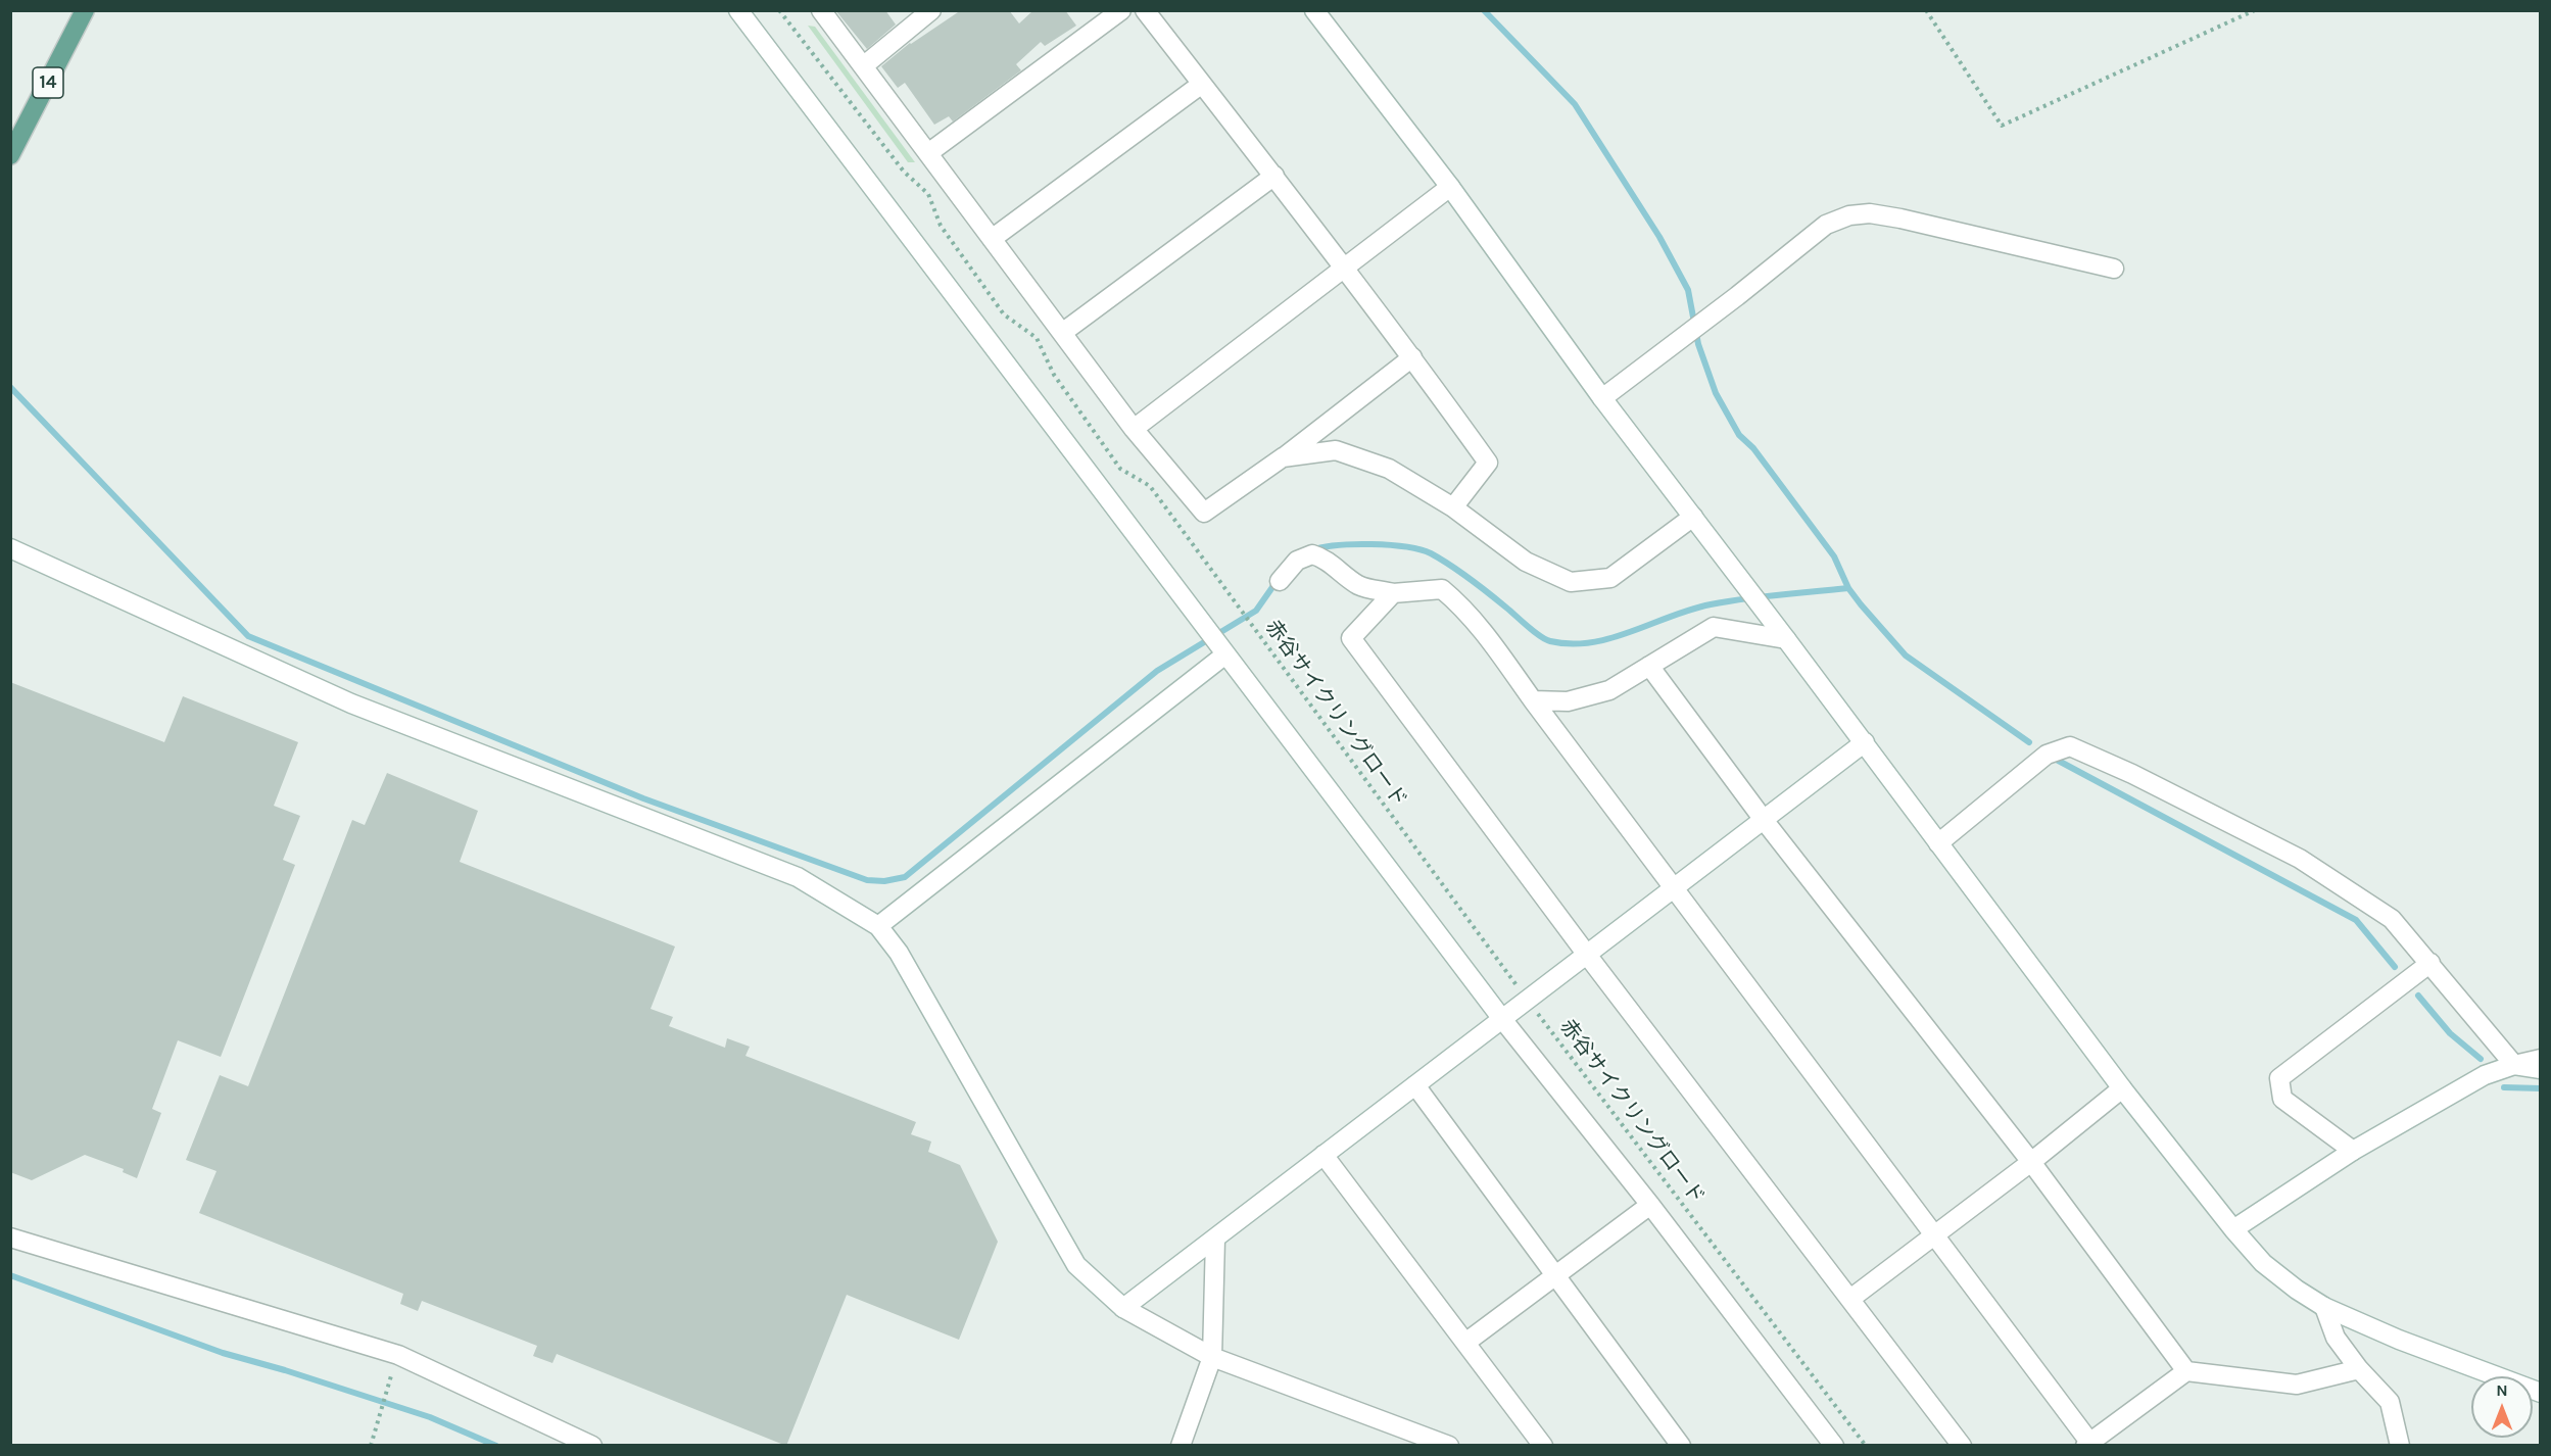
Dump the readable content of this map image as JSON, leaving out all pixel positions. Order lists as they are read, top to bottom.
{
  "streets": {
    "main road": ["14"],
    "path": ["赤谷サイクリングロード"]
  },
  "north": "top"
}
